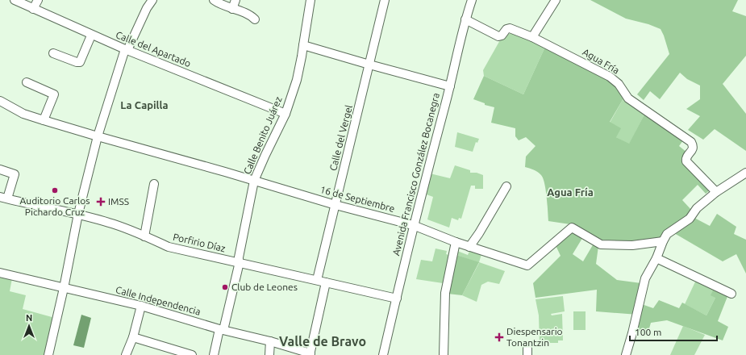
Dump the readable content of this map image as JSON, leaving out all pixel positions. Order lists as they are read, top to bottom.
{
  "streets": {
    "street": [
      "Calle del Apartado",
      "Agua Fría",
      "Calle Benito Juárez",
      "Calle del Vergel",
      "Avenida Francisco González Bocanegra",
      "16 de Septiembre",
      "Porfirio Díaz",
      "Calle Independencia"
    ]
  },
  "crossings": [
    ["Calle del Apartado", "Calle Benito Juárez"],
    ["Agua Fría", "Avenida Francisco González Bocanegra"],
    ["Calle Benito Juárez", "16 de Septiembre"],
    ["Calle Benito Juárez", "Porfirio Díaz"],
    ["Calle Benito Juárez", "Calle Independencia"],
    ["Calle del Vergel", "16 de Septiembre"],
    ["Calle del Vergel", "Porfirio Díaz"],
    ["Avenida Francisco González Bocanegra", "16 de Septiembre"],
    ["Avenida Francisco González Bocanegra", "Porfirio Díaz"]
  ],
  "districts": ["La Capilla", "Agua Fría", "Valle de Bravo"],
  "places": {
    "other": ["Auditorio Carlos Pichardo Cruz", "Club de Leones"],
    "health": ["IMSS", "Diespensario Tonantzin"]
  },
  "scale_bar": "100 m",
  "north": "top"
}
